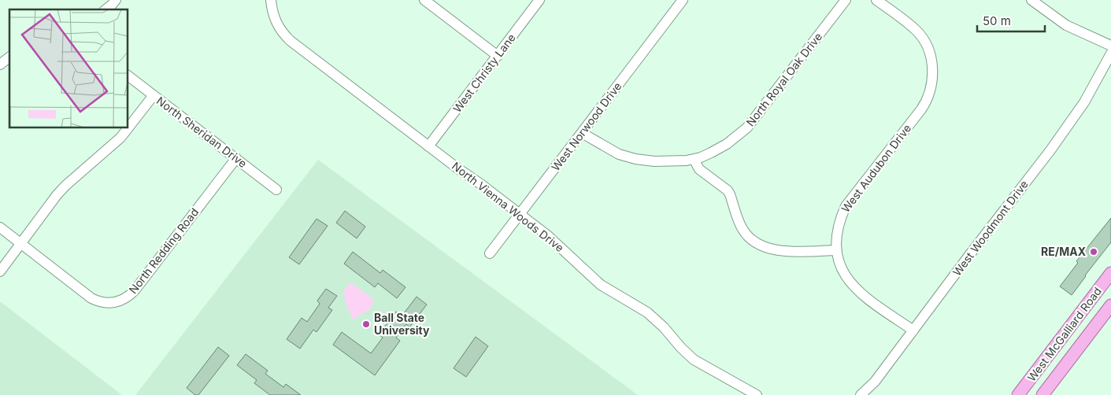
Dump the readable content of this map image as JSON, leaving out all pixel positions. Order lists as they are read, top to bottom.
{
  "streets": {
    "main road": ["West McGalliard Road"],
    "street": [
      "West Christy Lane",
      "North Royal Oak Drive",
      "West Norwood Drive",
      "North Sheridan Drive",
      "West Audubon Drive",
      "North Vienna Woods Drive",
      "West Woodmont Drive",
      "North Redding Road"
    ]
  },
  "crossings": [
    ["West Christy Lane", "North Vienna Woods Drive"],
    ["North Royal Oak Drive", "West Norwood Drive"],
    ["West Norwood Drive", "North Vienna Woods Drive"],
    ["North Sheridan Drive", "North Redding Road"],
    ["West Audubon Drive", "West Woodmont Drive"]
  ],
  "places": ["RE/MAX", "Ball State University"],
  "scale_bar": "50 m"
}
